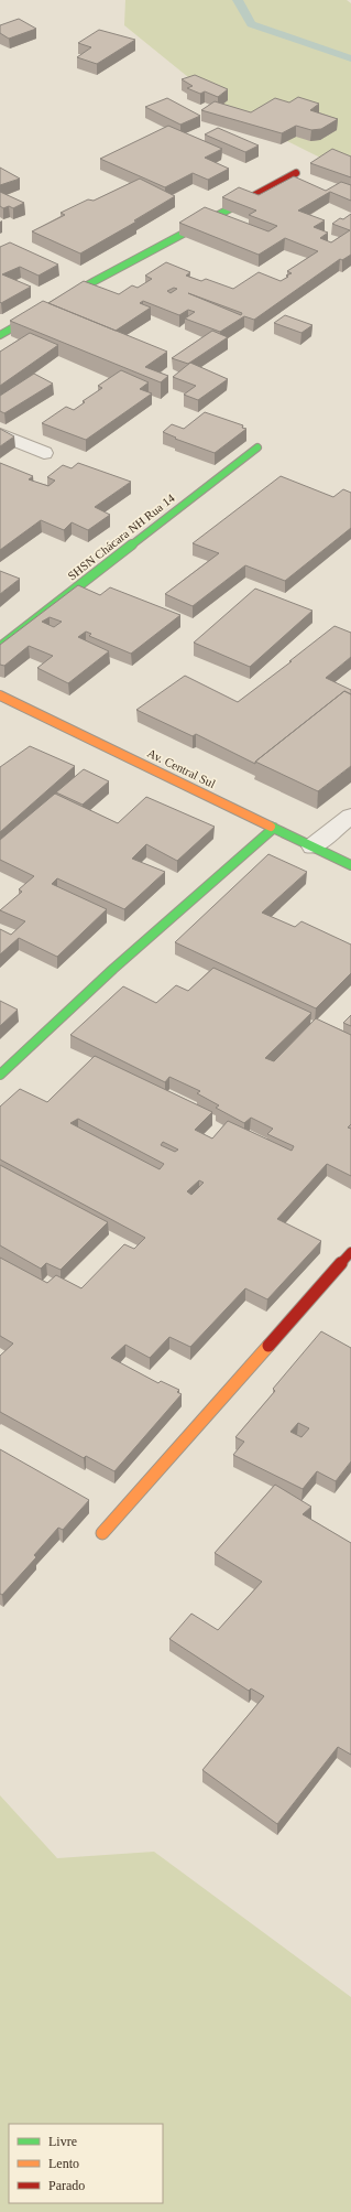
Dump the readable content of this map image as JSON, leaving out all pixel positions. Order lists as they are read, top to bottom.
{
  "streets": {
    "street": ["SHSN Chácara NH Rua 14", "Av. Central Sul"]
  },
  "legend": ["Livre", "Lento", "Parado"]
}
